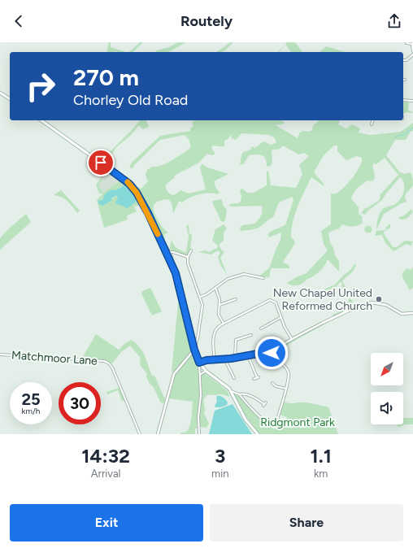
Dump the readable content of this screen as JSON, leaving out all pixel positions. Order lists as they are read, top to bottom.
{
  "streets": {
    "street": ["Matchmoor Lane"]
  },
  "parks": ["Ridgmont Park"],
  "places": ["New Chapel United Reformed Church"],
  "north": "bottom left",
  "page": {
    "header": "Routely",
    "turn": ["270 m", "Chorley Old Road"],
    "speed": "25 km/h",
    "limit": "30",
    "eta": [
      "14:32",
      "Arrival",
      "3",
      "min",
      "1.1",
      "km"
    ],
    "buttons": ["Exit", "Share"]
  }
}
